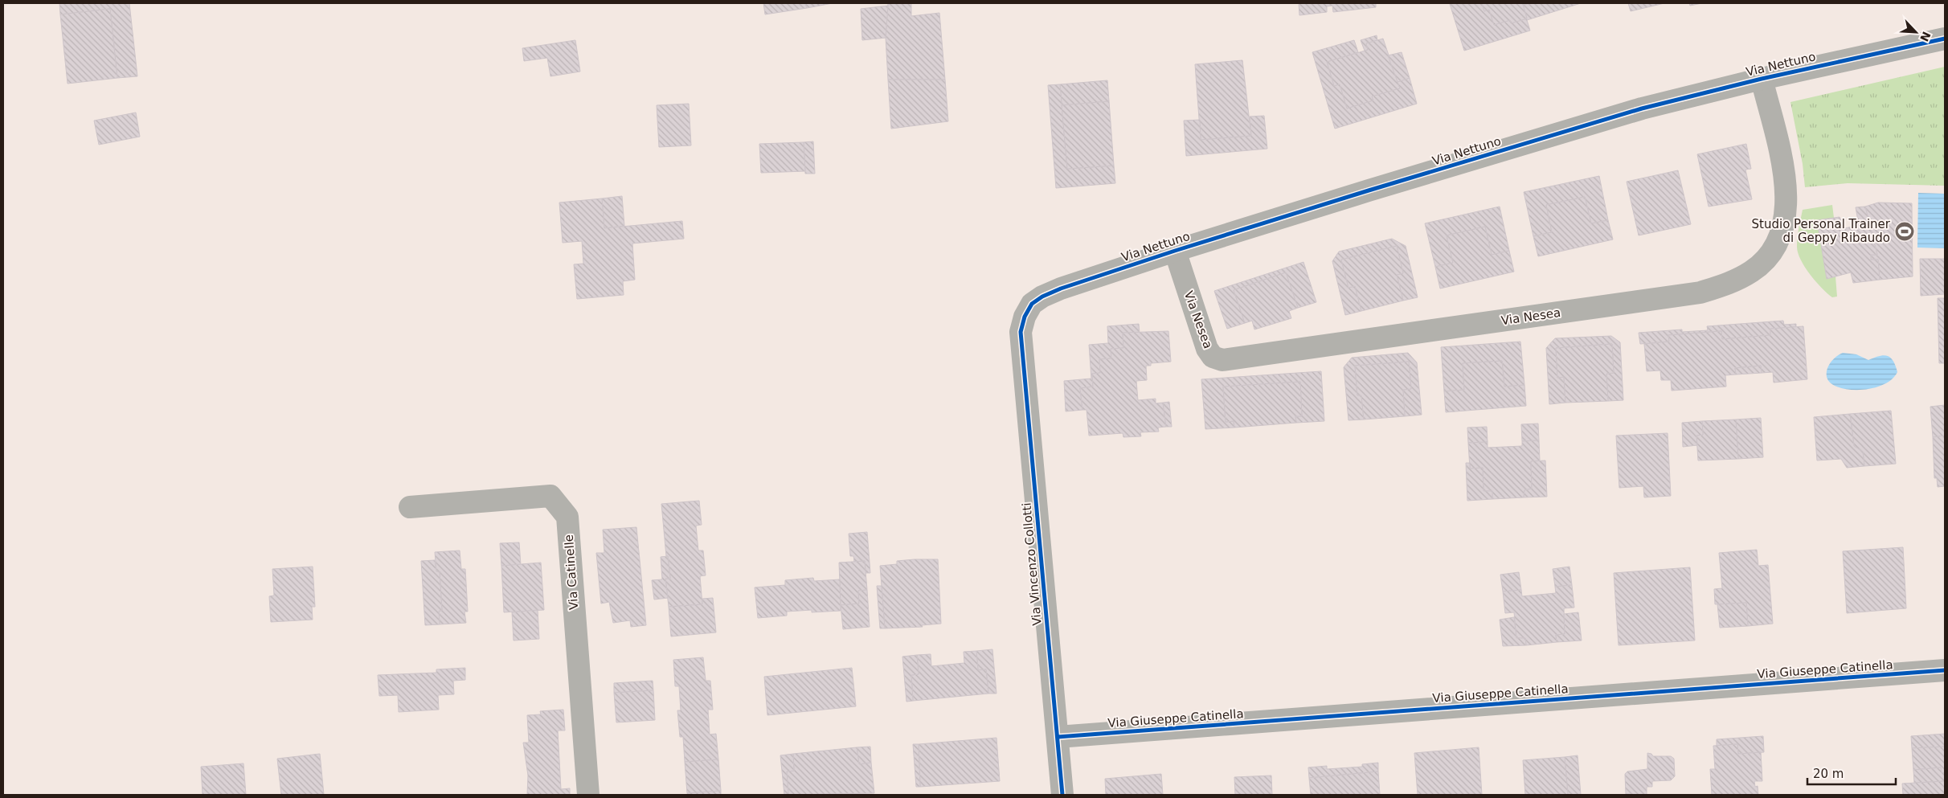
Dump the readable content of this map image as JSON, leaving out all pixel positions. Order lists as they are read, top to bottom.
{
  "streets": {
    "street": [
      "Via Nettuno",
      "Via Nesea",
      "Via Vincenzo Collotti",
      "Via Catinelle",
      "Via Giuseppe Catinella"
    ]
  },
  "crossings": [
    ["Via Nettuno", "Via Nesea"],
    ["Via Nettuno", "Via Vincenzo Collotti"],
    ["Via Vincenzo Collotti", "Via Giuseppe Catinella"]
  ],
  "places": {
    "sports": ["Studio Personal Trainer di Geppy Ribaudo"]
  },
  "scale_bar": "20 m",
  "north": "bottom right"
}
